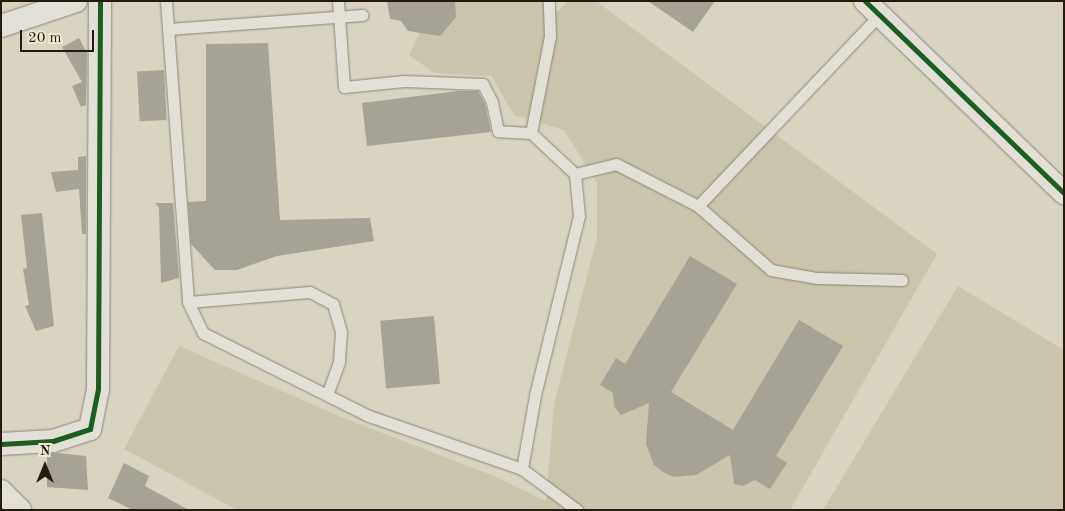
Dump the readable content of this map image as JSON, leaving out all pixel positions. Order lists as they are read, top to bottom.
{
  "scale_bar": "20 m",
  "north": "top"
}
